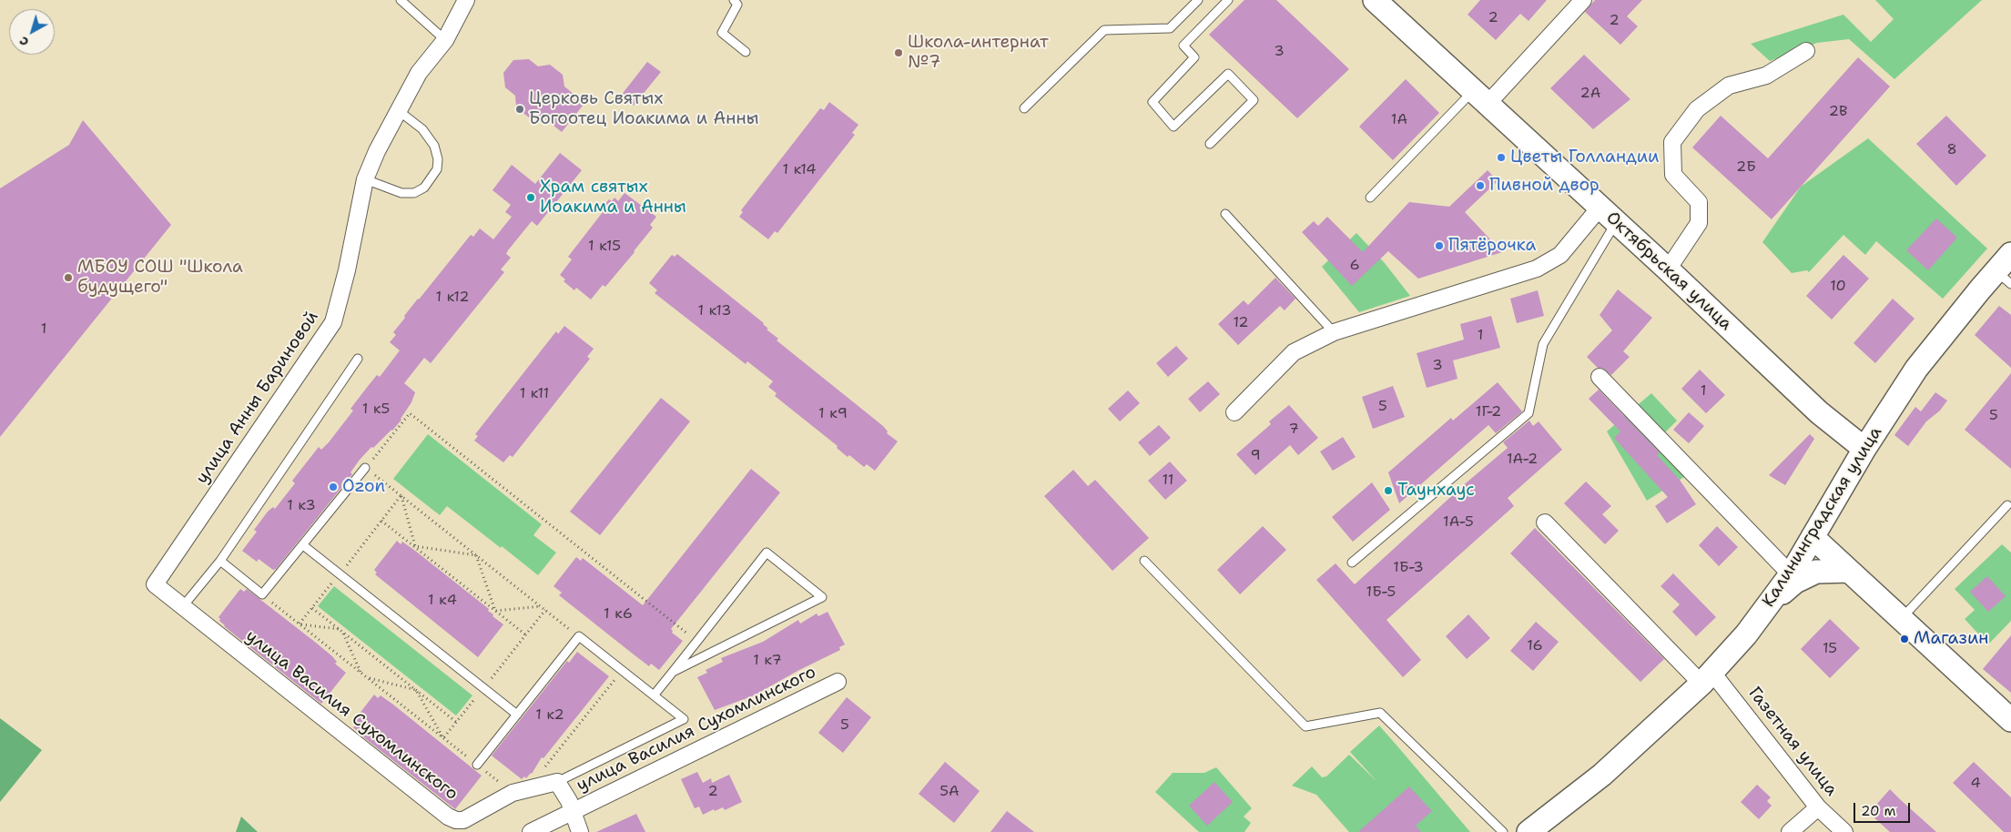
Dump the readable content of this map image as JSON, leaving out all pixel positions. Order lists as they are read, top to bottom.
{
  "streets": {
    "street": [
      "Октябрьская улица",
      "улица Анны Бариновой",
      "Калининградская улица",
      "улица Василия Сухомлинского",
      "Газетная улица"
    ]
  },
  "crossings": [
    ["Октябрьская улица", "Калининградская улица"],
    ["улица Анны Бариновой", "улица Василия Сухомлинского"],
    ["Калининградская улица", "Газетная улица"]
  ],
  "places": [
    "Школа-интернат №7",
    "Церковь Святых Богоотец Иоакима и Анны",
    "Цветы Голландии",
    "Пивной двор",
    "Храм святых Иоакима и Анны",
    "Пятёрочка",
    "МБОУ СОШ \"Школа будущего\"",
    "Ozon",
    "Таунхаус",
    "Магазин"
  ],
  "house_numbers": [
    "2",
    "2",
    "3",
    "2А",
    "2В",
    "1А",
    "8",
    "2Б",
    "1 к14",
    "1 к15",
    "6",
    "10",
    "1 к12",
    "1 к13",
    "12",
    "1",
    "1",
    "3",
    "1",
    "1 к11",
    "5",
    "1 к5",
    "1Г-2",
    "1 к9",
    "5",
    "7",
    "9",
    "1А-2",
    "11",
    "1 к3",
    "1А-5",
    "1Б-3",
    "1Б-5",
    "1 к4",
    "1 к6",
    "16",
    "15",
    "1 к7",
    "1 к2",
    "5",
    "4",
    "2",
    "5А"
  ],
  "scale_bar": "20 m",
  "north": "bottom left"
}
